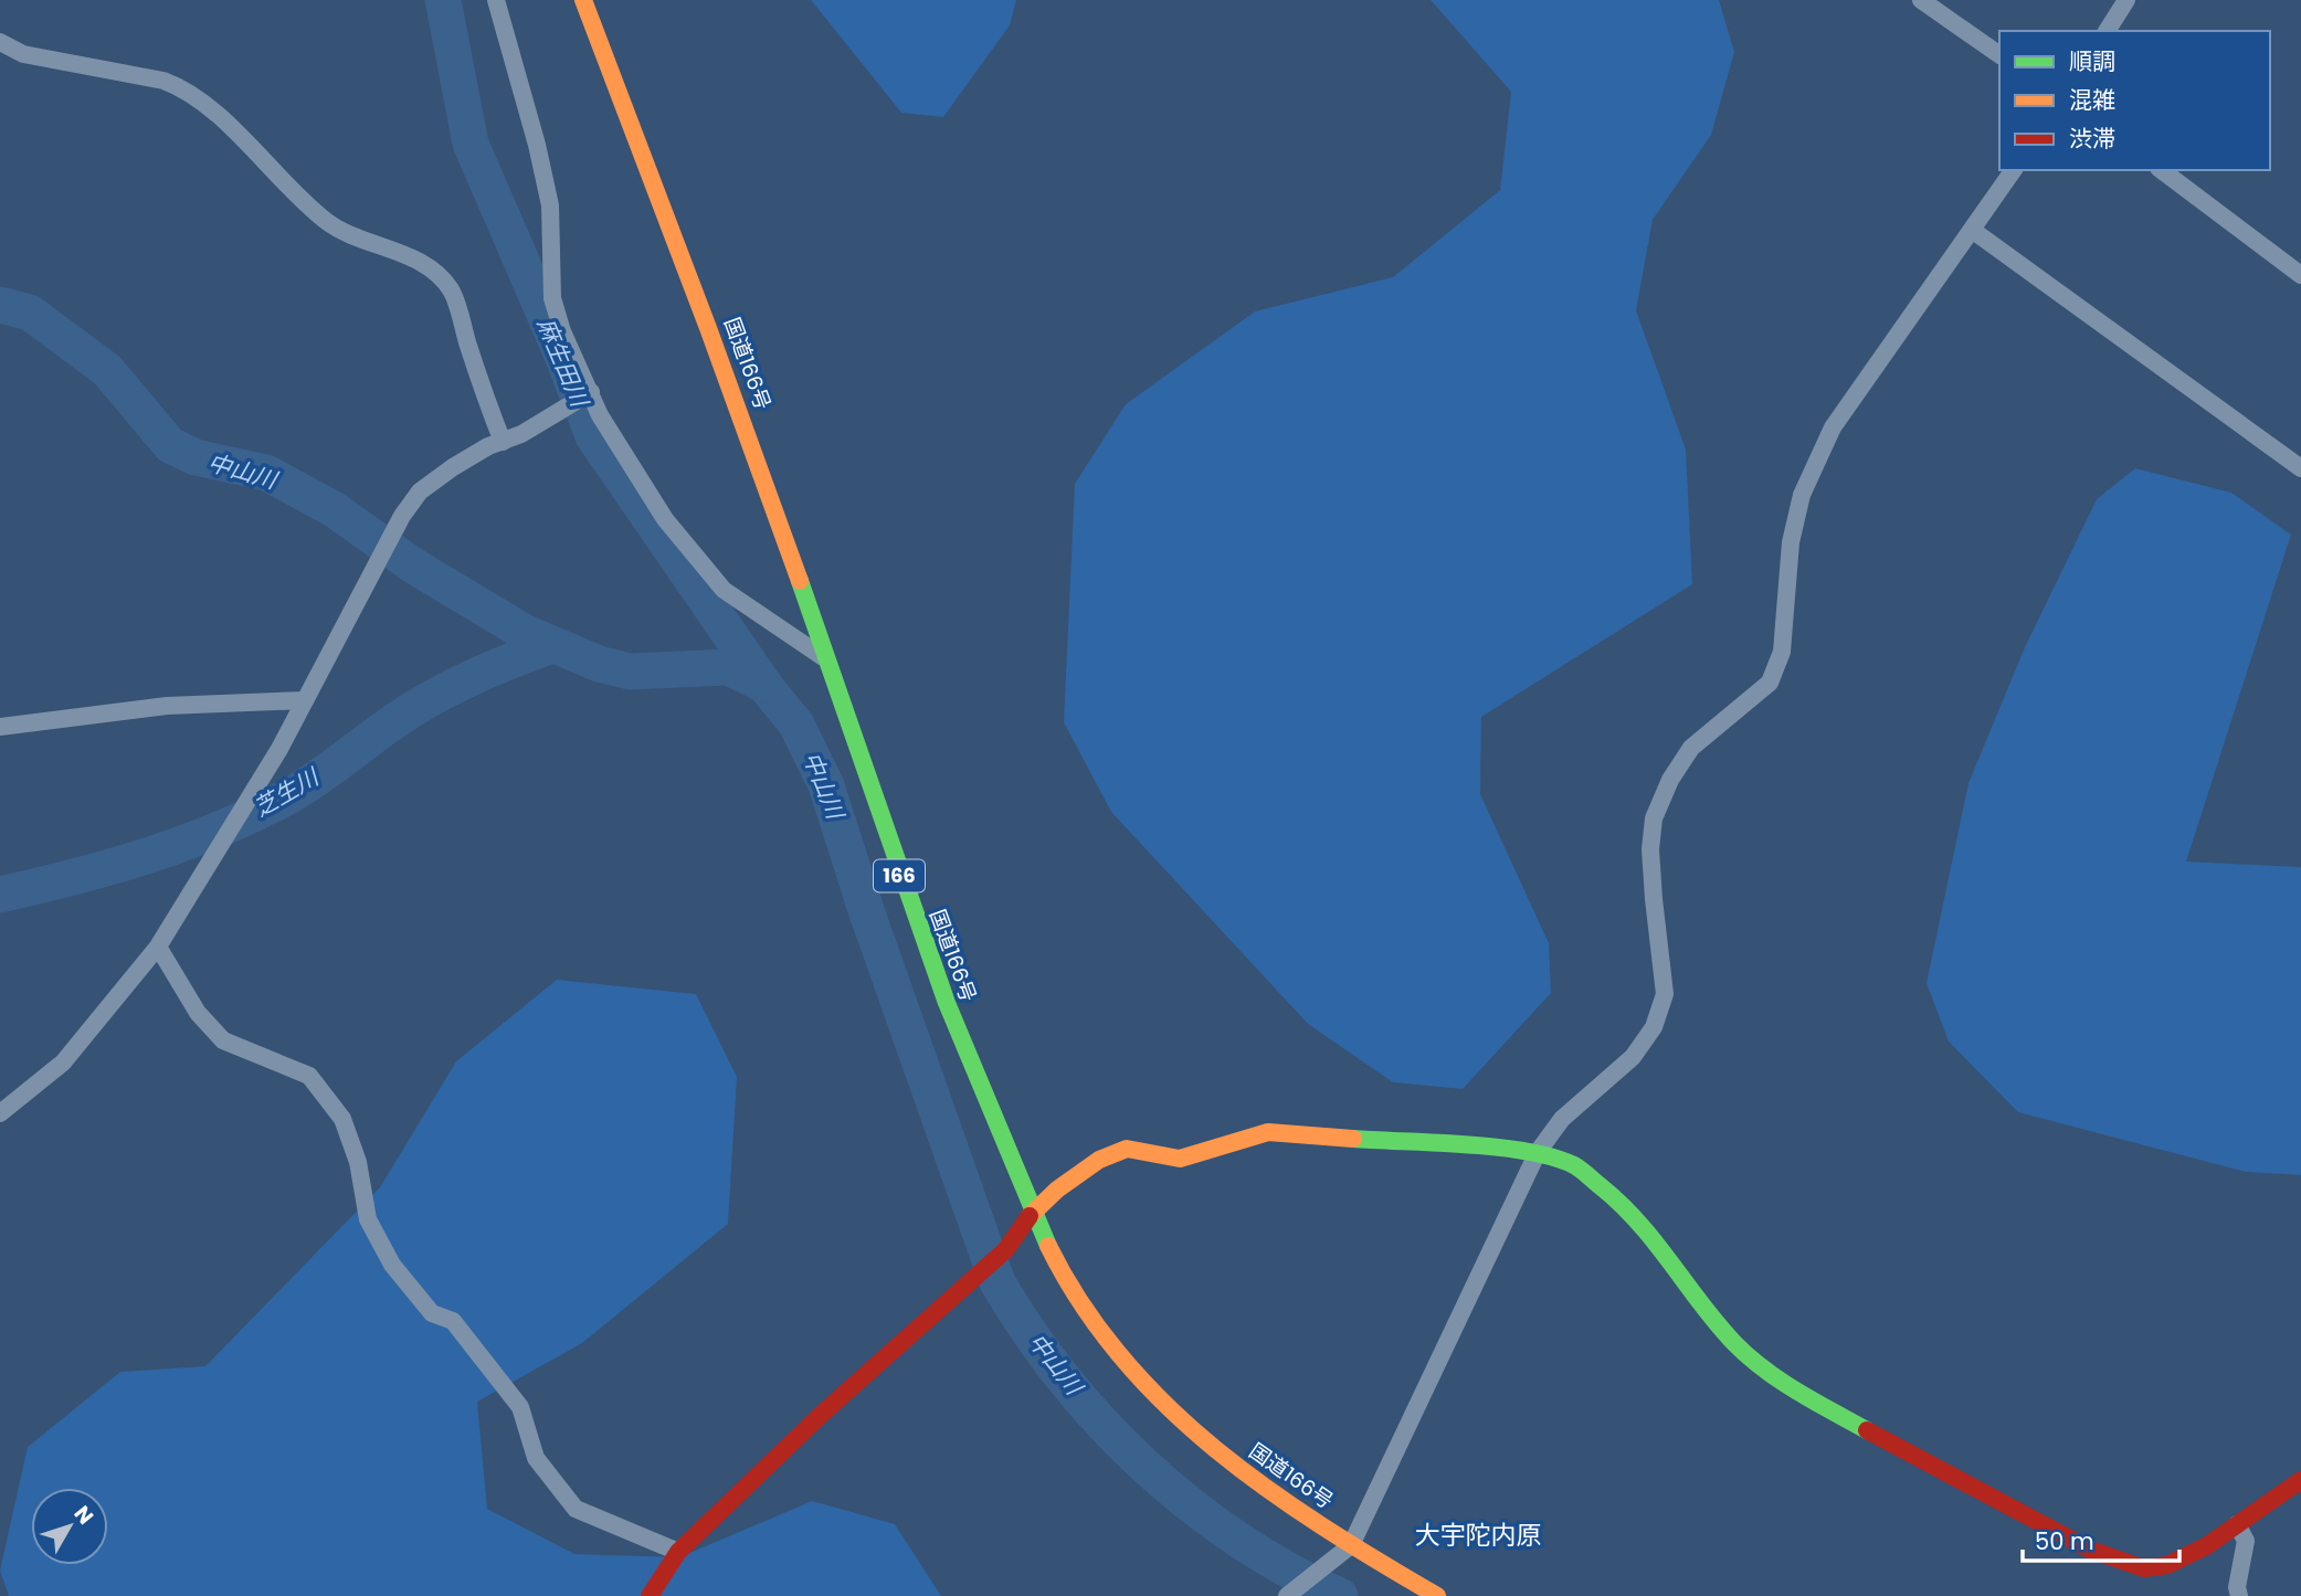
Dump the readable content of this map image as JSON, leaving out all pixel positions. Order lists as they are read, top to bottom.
{
  "streets": {
    "main road": ["国道166号", "166"]
  },
  "districts": ["大宇陀内原"],
  "water": ["麻生田川", "中山川", "芝生川"],
  "legend": ["順調", "混雑", "渋滞"],
  "scale_bar": "50 m",
  "north": "top right"
}
